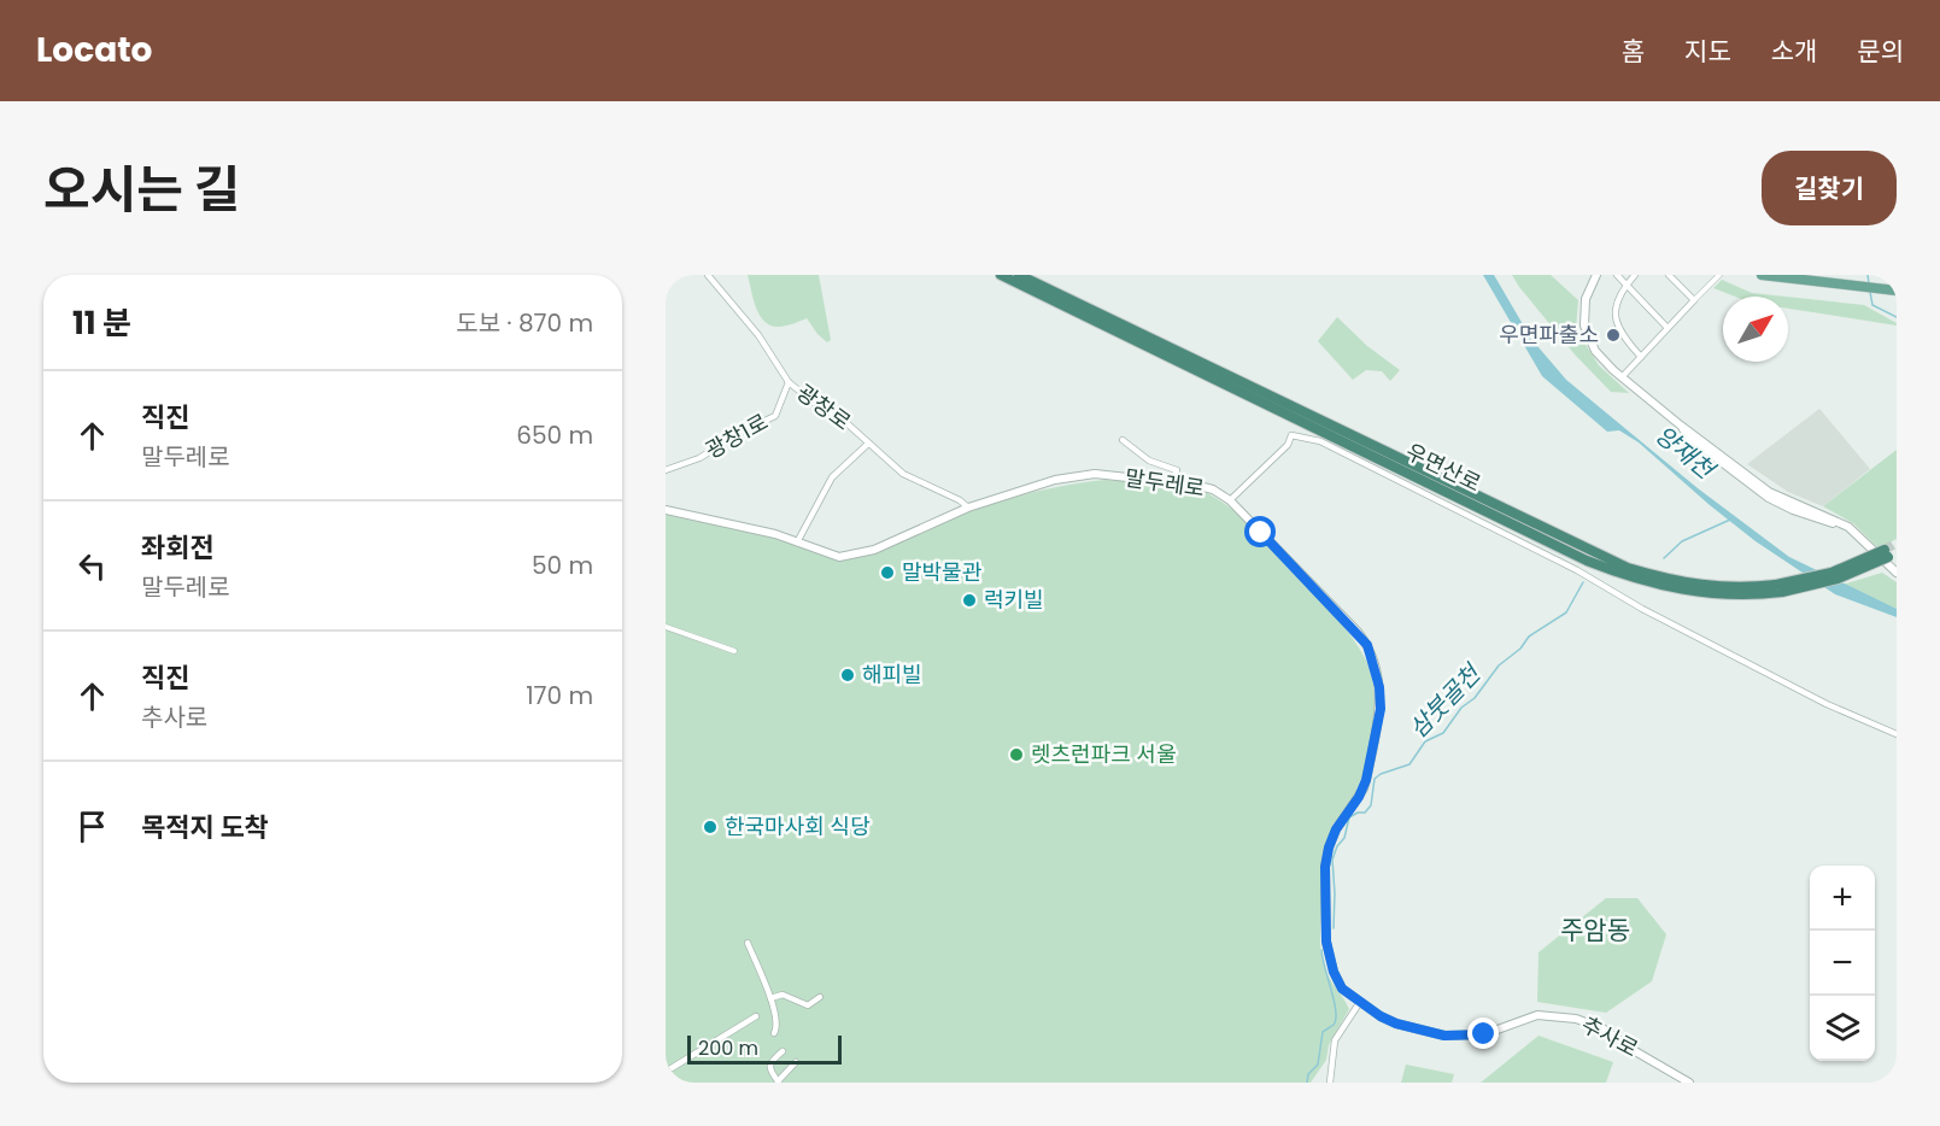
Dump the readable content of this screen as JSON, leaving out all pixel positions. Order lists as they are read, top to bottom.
{
  "streets": {
    "highway": ["우면산로"],
    "street": [
      "광창로",
      "광창1로",
      "말두레로",
      "추사로"
    ]
  },
  "crossings": [
    ["광창로", "광창1로"],
    ["광창로", "말두레로"],
    ["말두레로", "추사로"]
  ],
  "districts": ["주암동"],
  "water": ["양재천", "삼붓골천"],
  "places": [
    "우면파출소",
    "말박물관",
    "럭키빌",
    "해피빌",
    "렛츠런파크 서울",
    "한국마사회 식당"
  ],
  "scale_bar": "200 m",
  "north": "top right",
  "page": {
    "header": "Locato",
    "nav": [
      "홈",
      "지도",
      "소개",
      "문의"
    ],
    "title": "오시는 길",
    "buttons": "길찾기",
    "heading": ["11 분", "도보 · 870 m"],
    "list": [
      ["직진", "말두레로", "650 m"],
      ["좌회전", "말두레로", "50 m"],
      ["직진", "추사로", "170 m"],
      "목적지 도착"
    ],
    "map_buttons": ["+", "−"],
    "scale": "200 m"
  }
}
